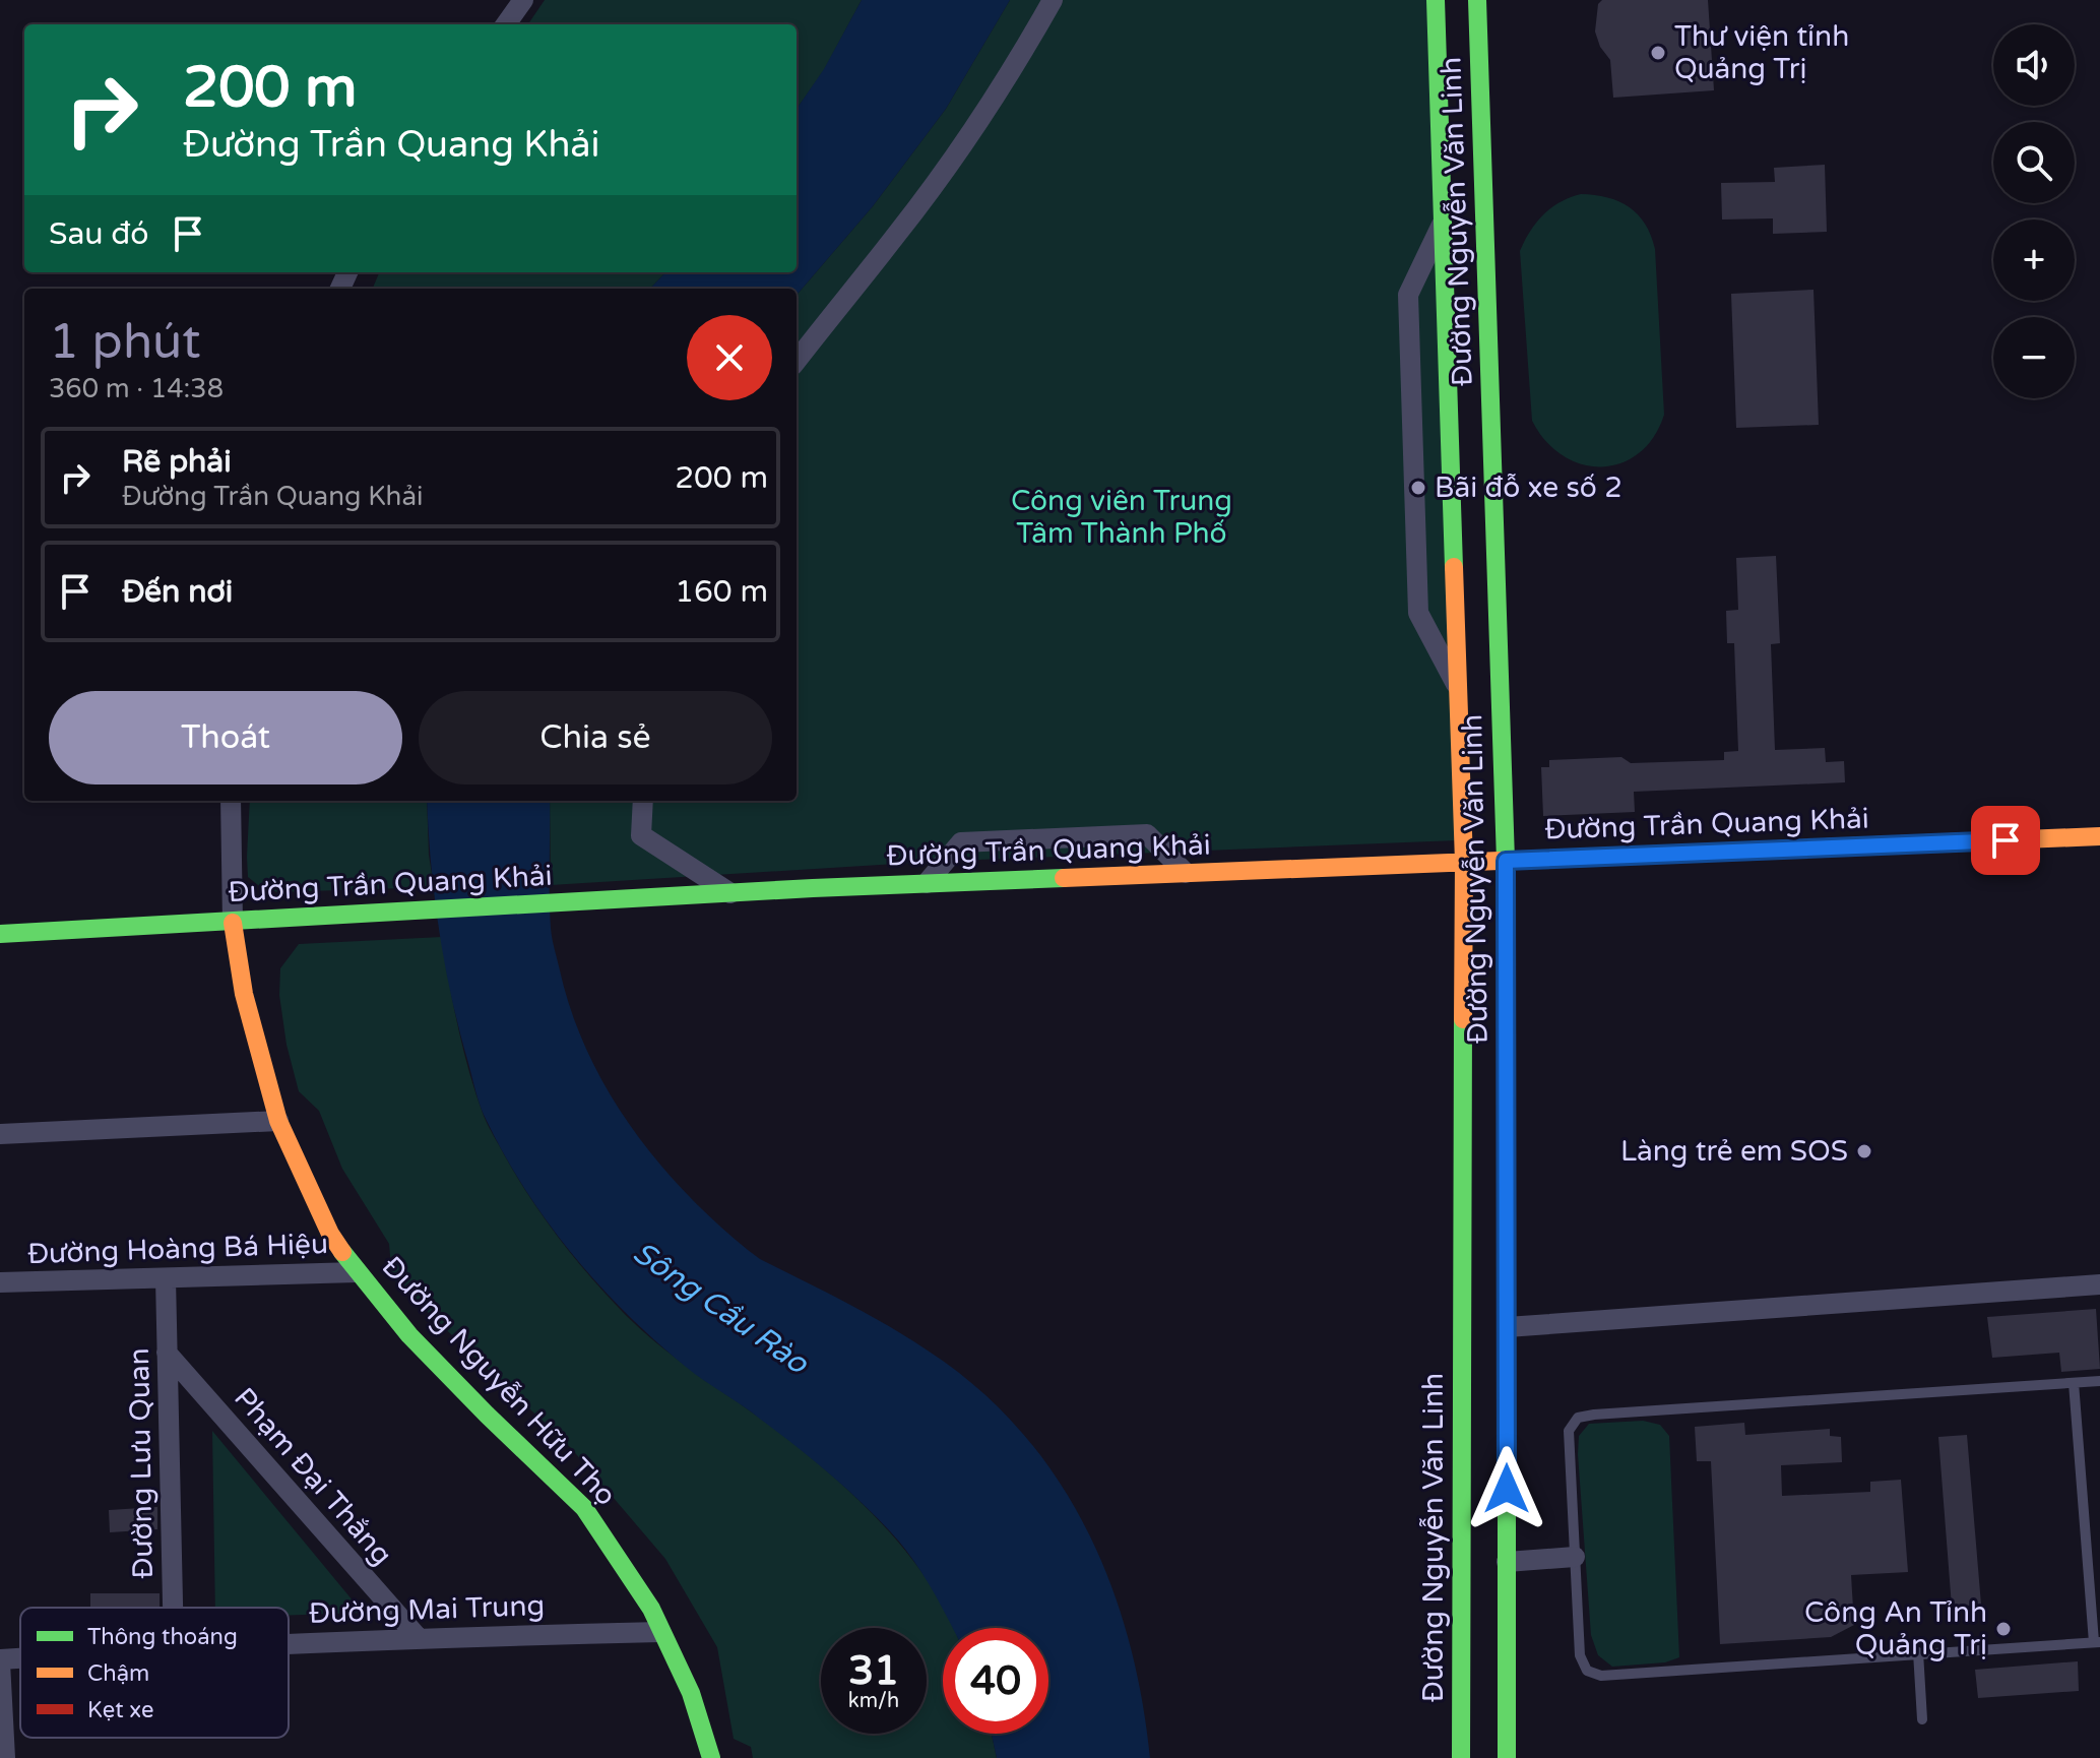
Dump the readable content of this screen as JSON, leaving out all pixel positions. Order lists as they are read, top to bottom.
{
  "streets": {
    "street": [
      "Đường Nguyễn Văn Linh",
      "Đường Trần Quang Khải",
      "Đường Hoàng Bá Hiệu",
      "Đường Nguyễn Hữu Thọ",
      "Đường Lưu Quan",
      "Phạm Đại Thắng",
      "Đường Mai Trung"
    ]
  },
  "crossings": [
    ["Đường Nguyễn Văn Linh", "Đường Trần Quang Khải"],
    ["Đường Trần Quang Khải", "Đường Nguyễn Hữu Thọ"],
    ["Đường Hoàng Bá Hiệu", "Đường Nguyễn Hữu Thọ"],
    ["Đường Hoàng Bá Hiệu", "Đường Lưu Quan"],
    ["Đường Nguyễn Hữu Thọ", "Đường Mai Trung"],
    ["Đường Lưu Quan", "Phạm Đại Thắng"],
    ["Phạm Đại Thắng", "Đường Mai Trung"]
  ],
  "water": ["Sông Cầu Rào"],
  "parks": ["Công viên Trung Tâm Thành Phố"],
  "places": [
    "Thư viện tỉnh Quảng Trị",
    "Bãi đỗ xe số 2",
    "Làng trẻ em SOS",
    "Công An Tỉnh Quảng Trị"
  ],
  "legend": ["Thông thoáng", "Chậm", "Kẹt xe"],
  "page": {
    "map_buttons": ["+", "−"],
    "turn": ["200 m", "Đường Trần Quang Khải"],
    "then": "Sau đó",
    "heading": ["1 phút", "360 m · 14:38"],
    "list": [
      {
        "name": "Rẽ phải",
        "note": "Đường Trần Quang Khải",
        "value": "200 m"
      },
      {
        "name": "Đến nơi",
        "value": "160 m"
      }
    ],
    "buttons": ["Thoát", "Chia sẻ"],
    "speed": "31 km/h",
    "limit": "40"
  }
}
